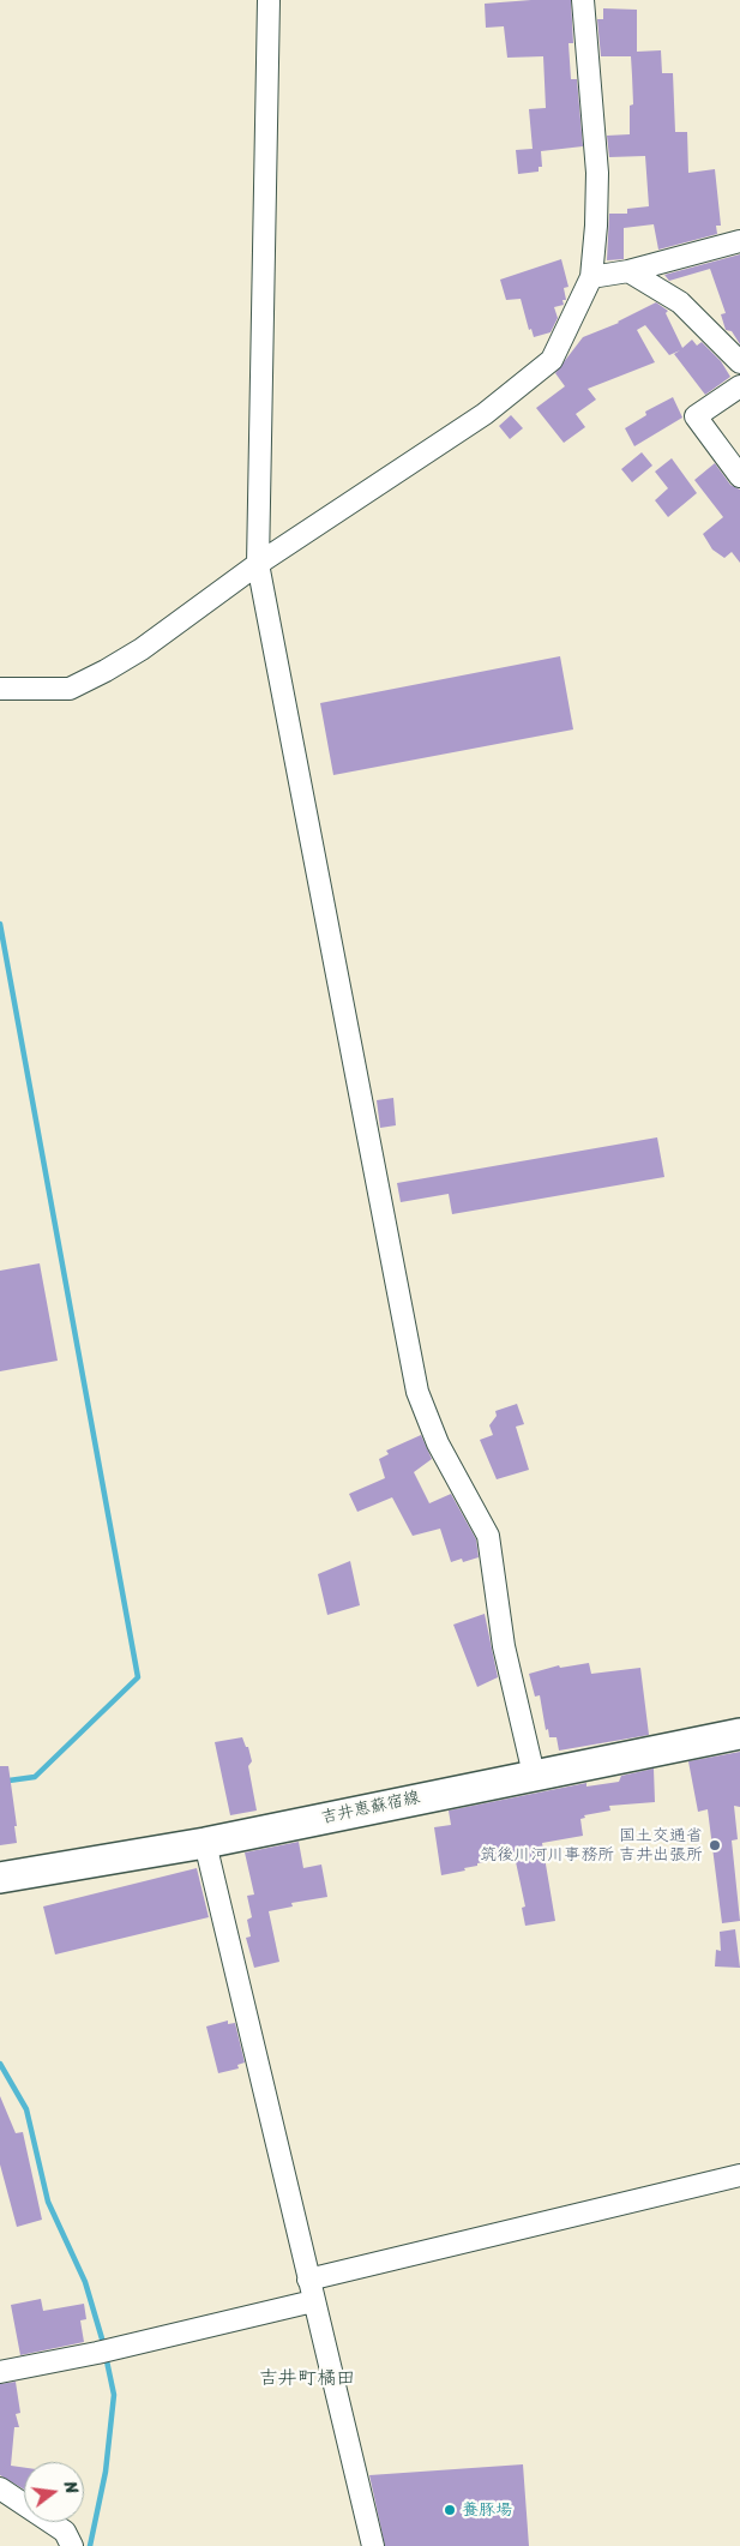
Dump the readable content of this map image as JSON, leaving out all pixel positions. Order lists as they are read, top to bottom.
{
  "streets": {
    "main road": ["吉井恵蘇宿線"]
  },
  "districts": ["吉井町橘田"],
  "places": ["国土交通省 筑後川河川事務所 吉井出張所", "養豚場"],
  "north": "right"
}
